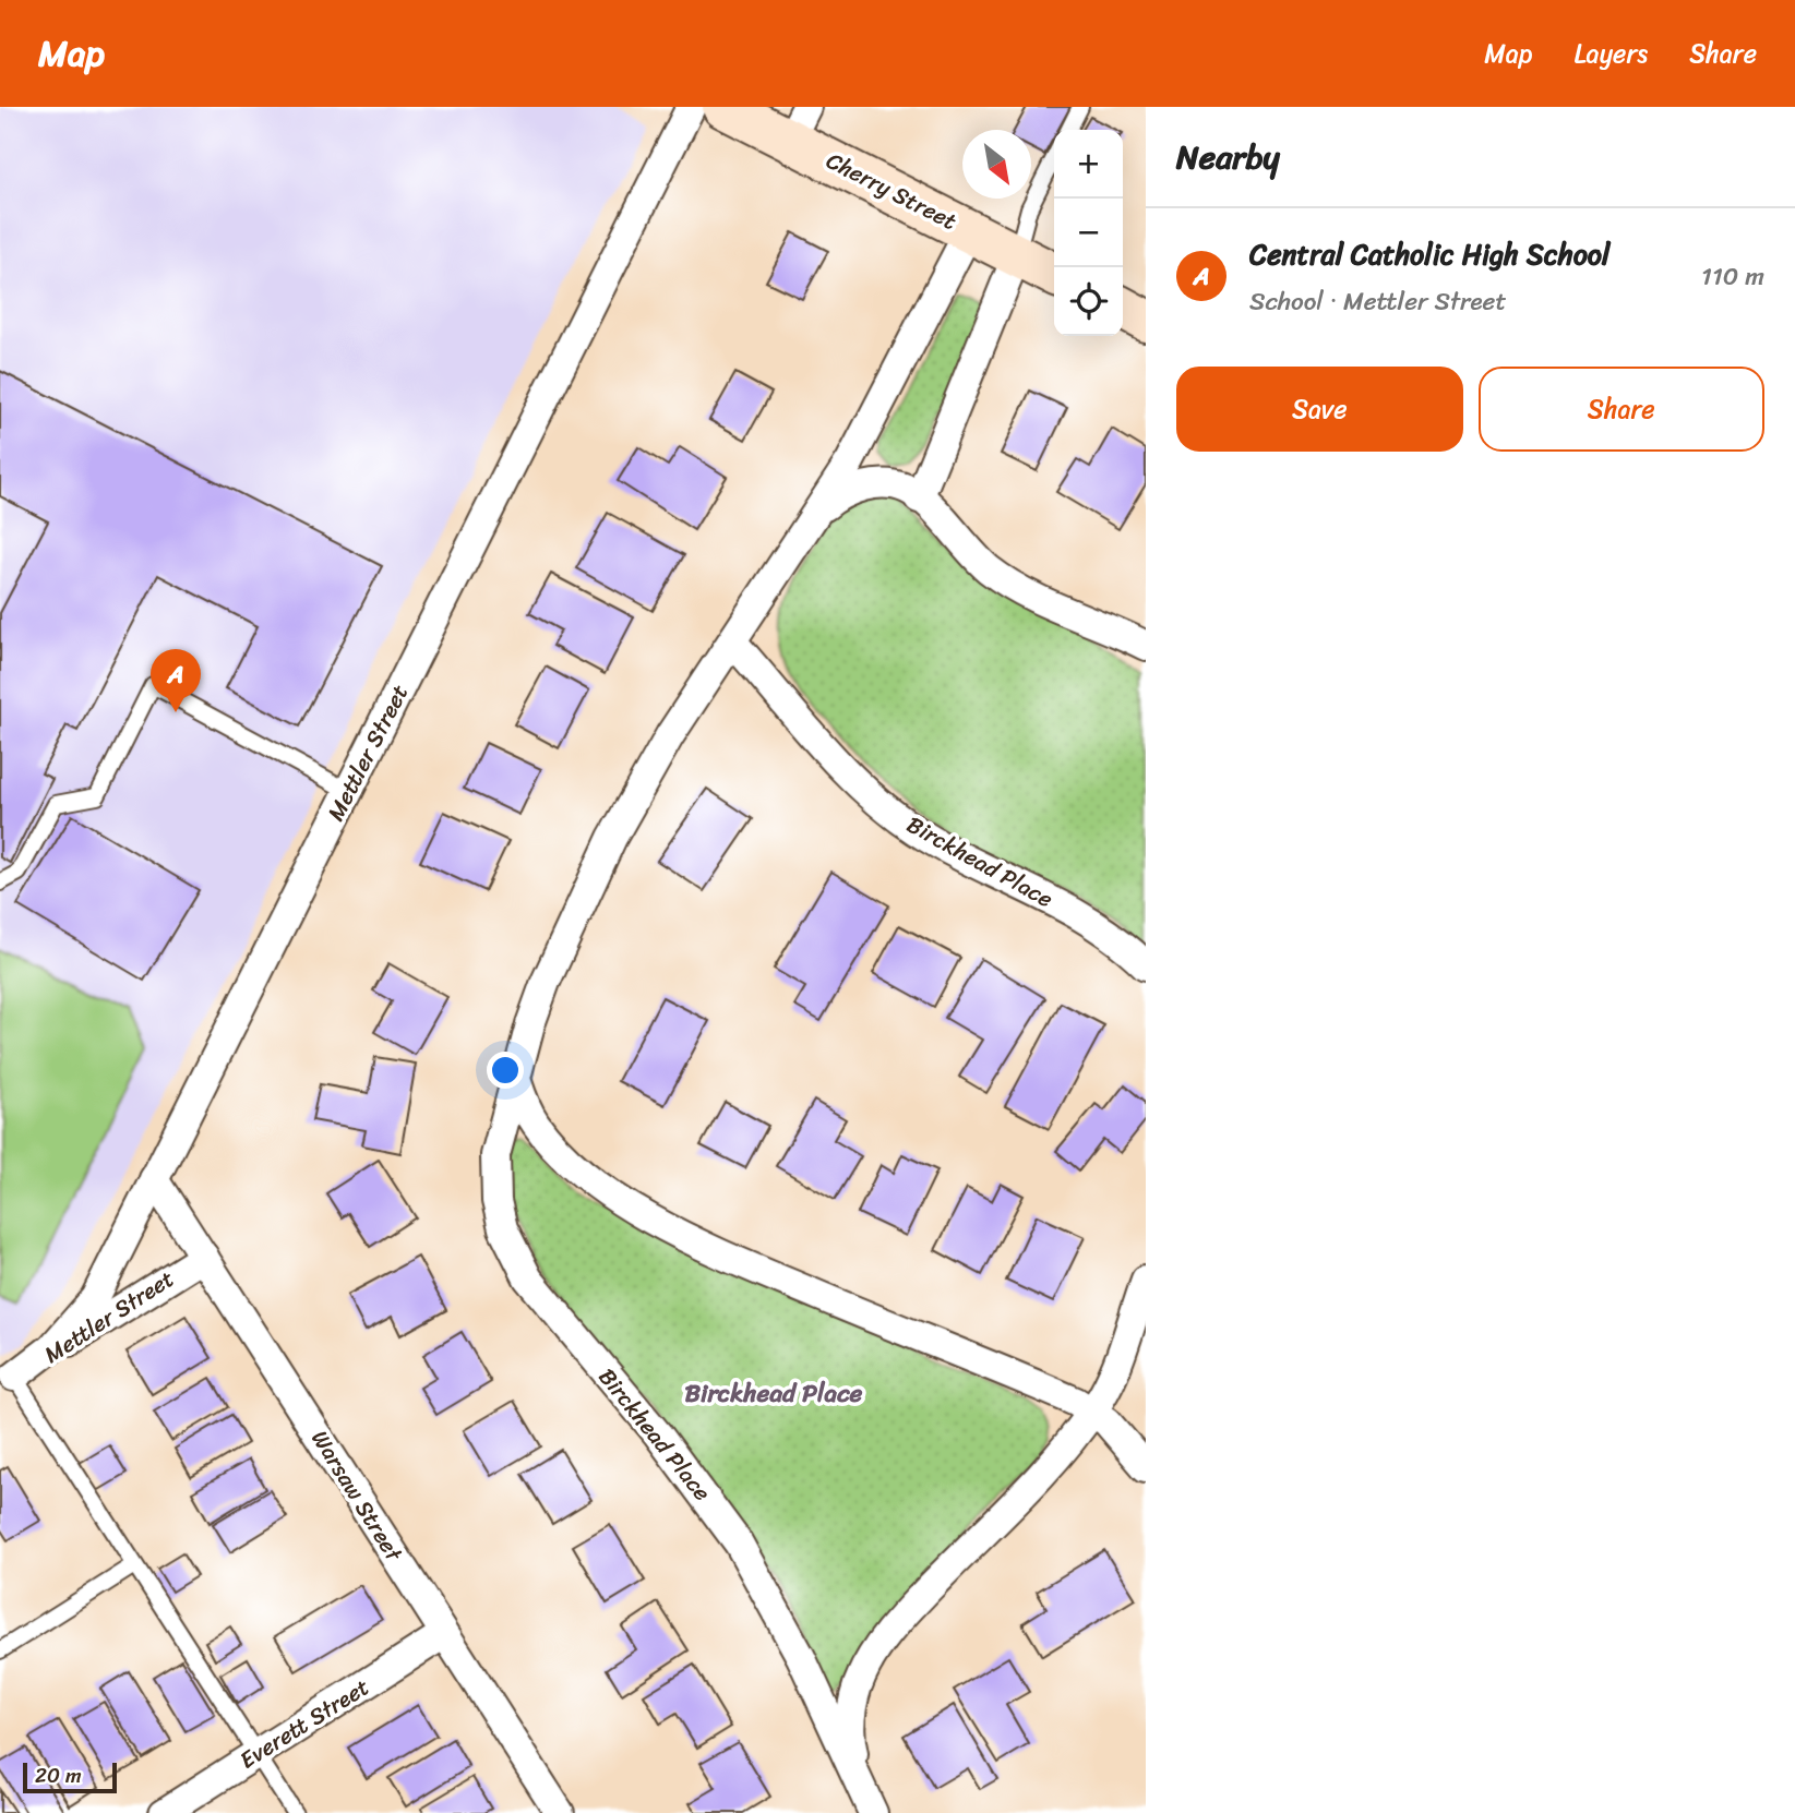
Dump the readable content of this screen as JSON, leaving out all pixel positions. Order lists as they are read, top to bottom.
{
  "streets": {
    "main road": ["Cherry Street"],
    "street": [
      "Mettler Street",
      "Birckhead Place",
      "Warsaw Street",
      "Everett Street"
    ]
  },
  "crossings": [
    ["Cherry Street", "Birckhead Place"],
    ["Mettler Street", "Warsaw Street"],
    ["Warsaw Street", "Everett Street"]
  ],
  "districts": ["Birckhead Place"],
  "scale_bar": "20 m",
  "north": "bottom right",
  "page": {
    "header": "Map",
    "nav": ["Map", "Layers", "Share"],
    "heading": "Nearby",
    "map_buttons": ["+", "−"],
    "list": [
      {
        "mark": "A",
        "name": "Central Catholic High School",
        "note": "School · Mettler Street",
        "value": "110 m"
      }
    ],
    "buttons": ["Save", "Share"],
    "pins": "A",
    "scale": "20 m"
  }
}
